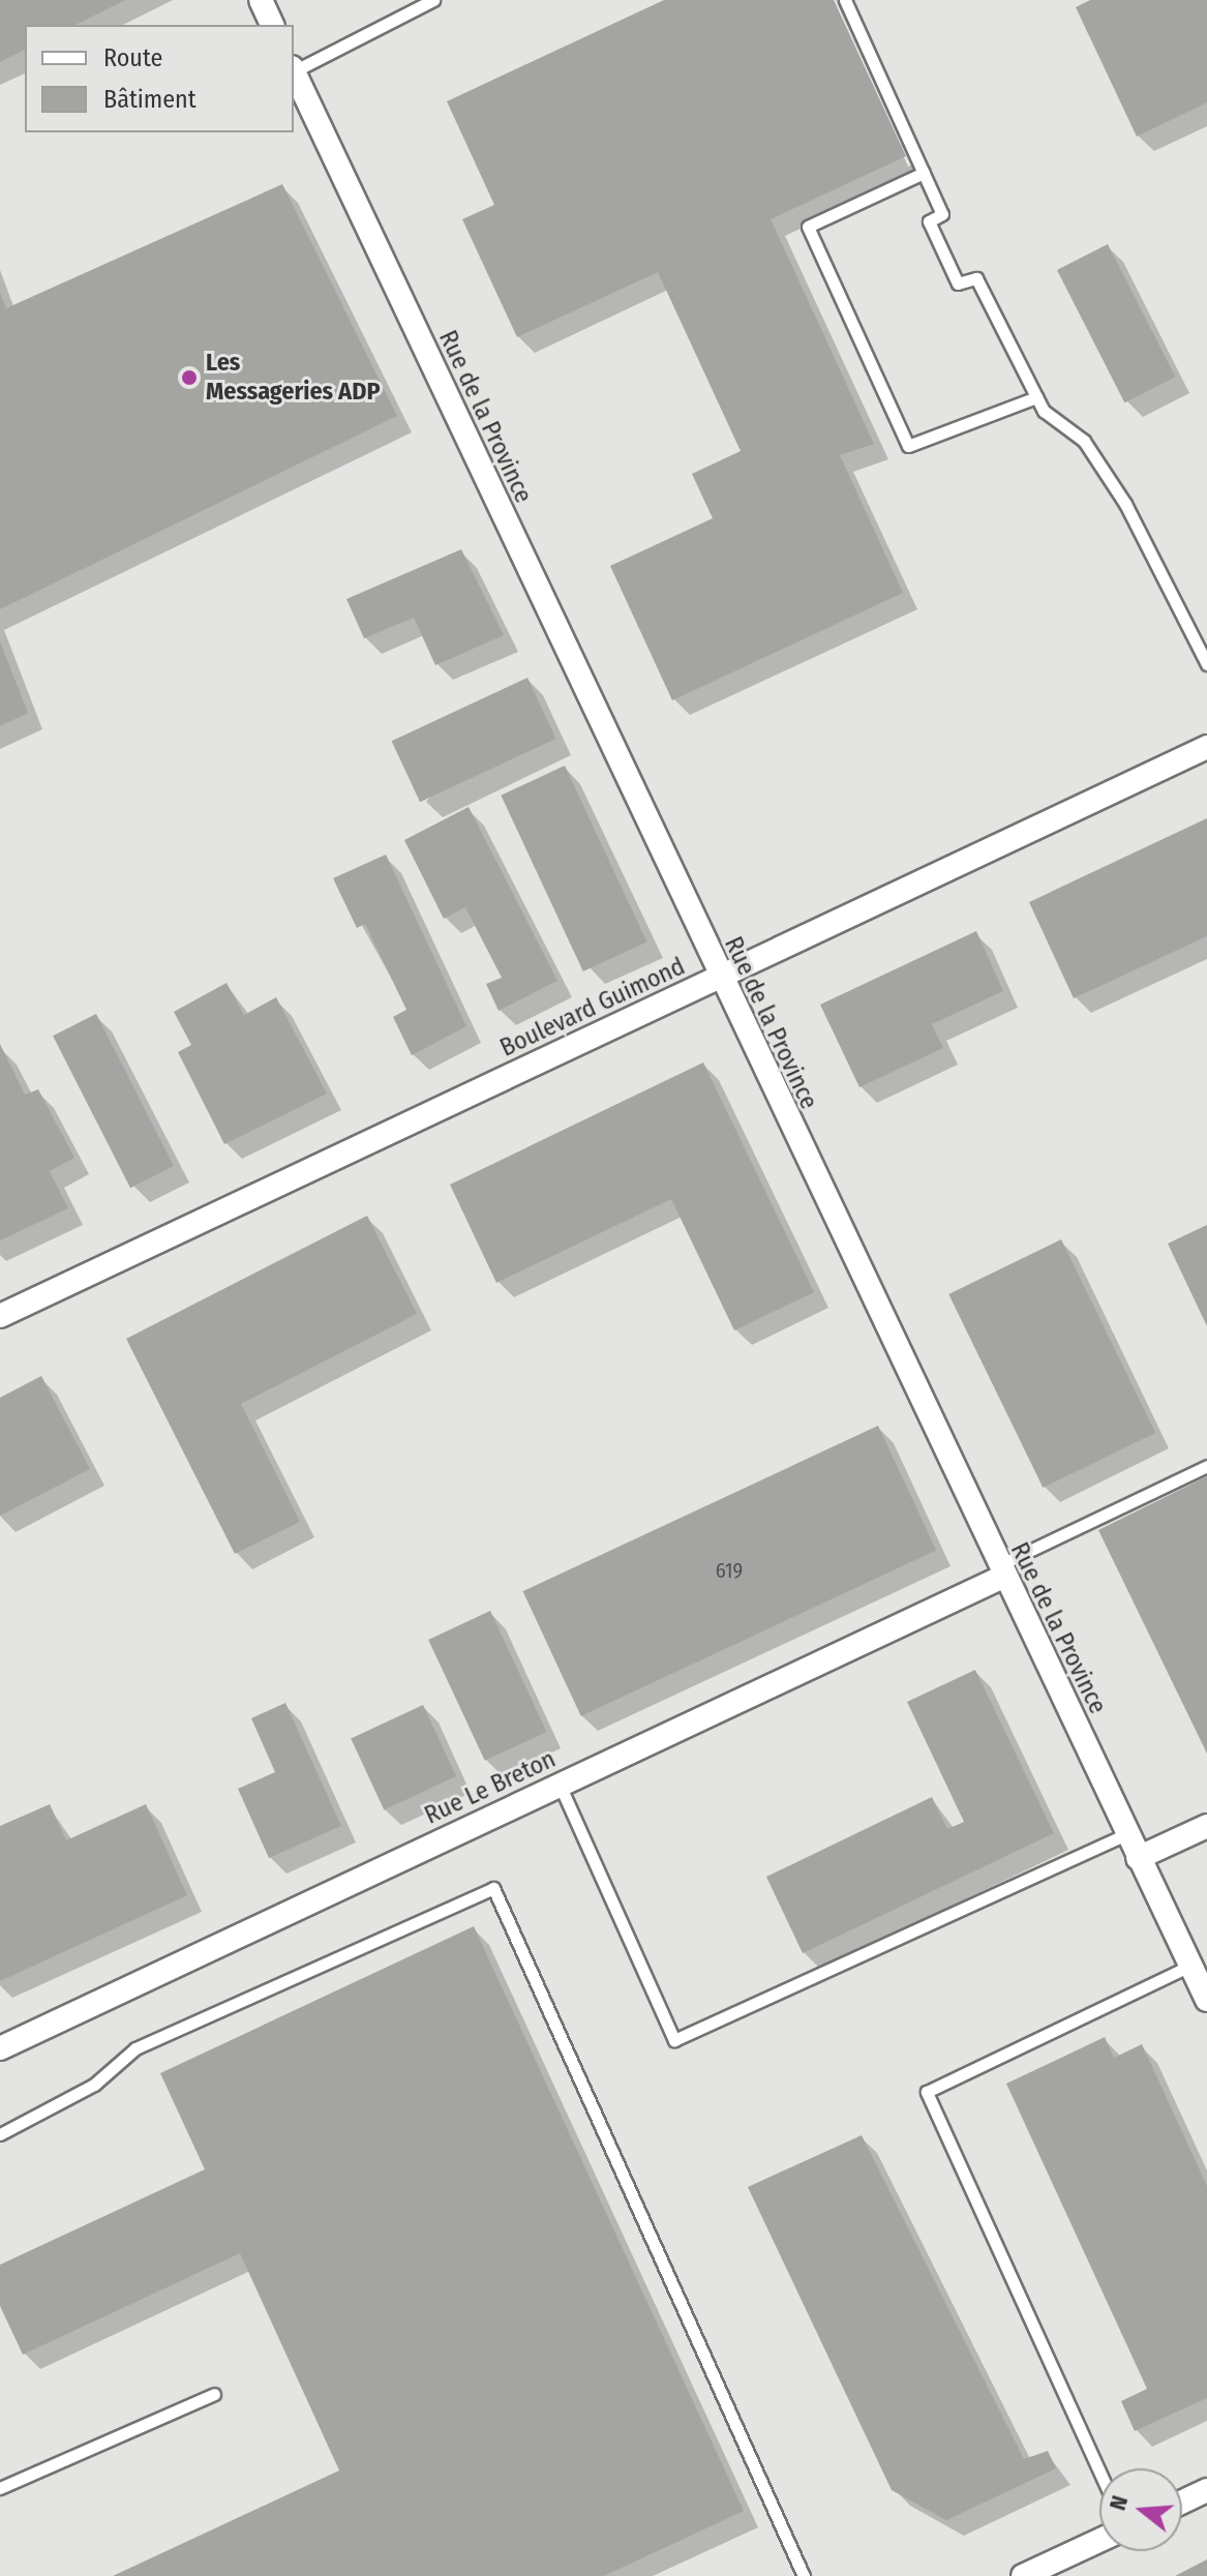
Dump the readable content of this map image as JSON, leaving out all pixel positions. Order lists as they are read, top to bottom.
{
  "streets": {
    "street": ["Rue de la Province", "Boulevard Guimond", "Rue Le Breton"]
  },
  "crossings": [
    ["Rue de la Province", "Boulevard Guimond"],
    ["Rue de la Province", "Rue Le Breton"]
  ],
  "places": ["Les Messageries ADP"],
  "house_numbers": ["619"],
  "legend": ["Route", "Bâtiment"],
  "north": "left"
}
